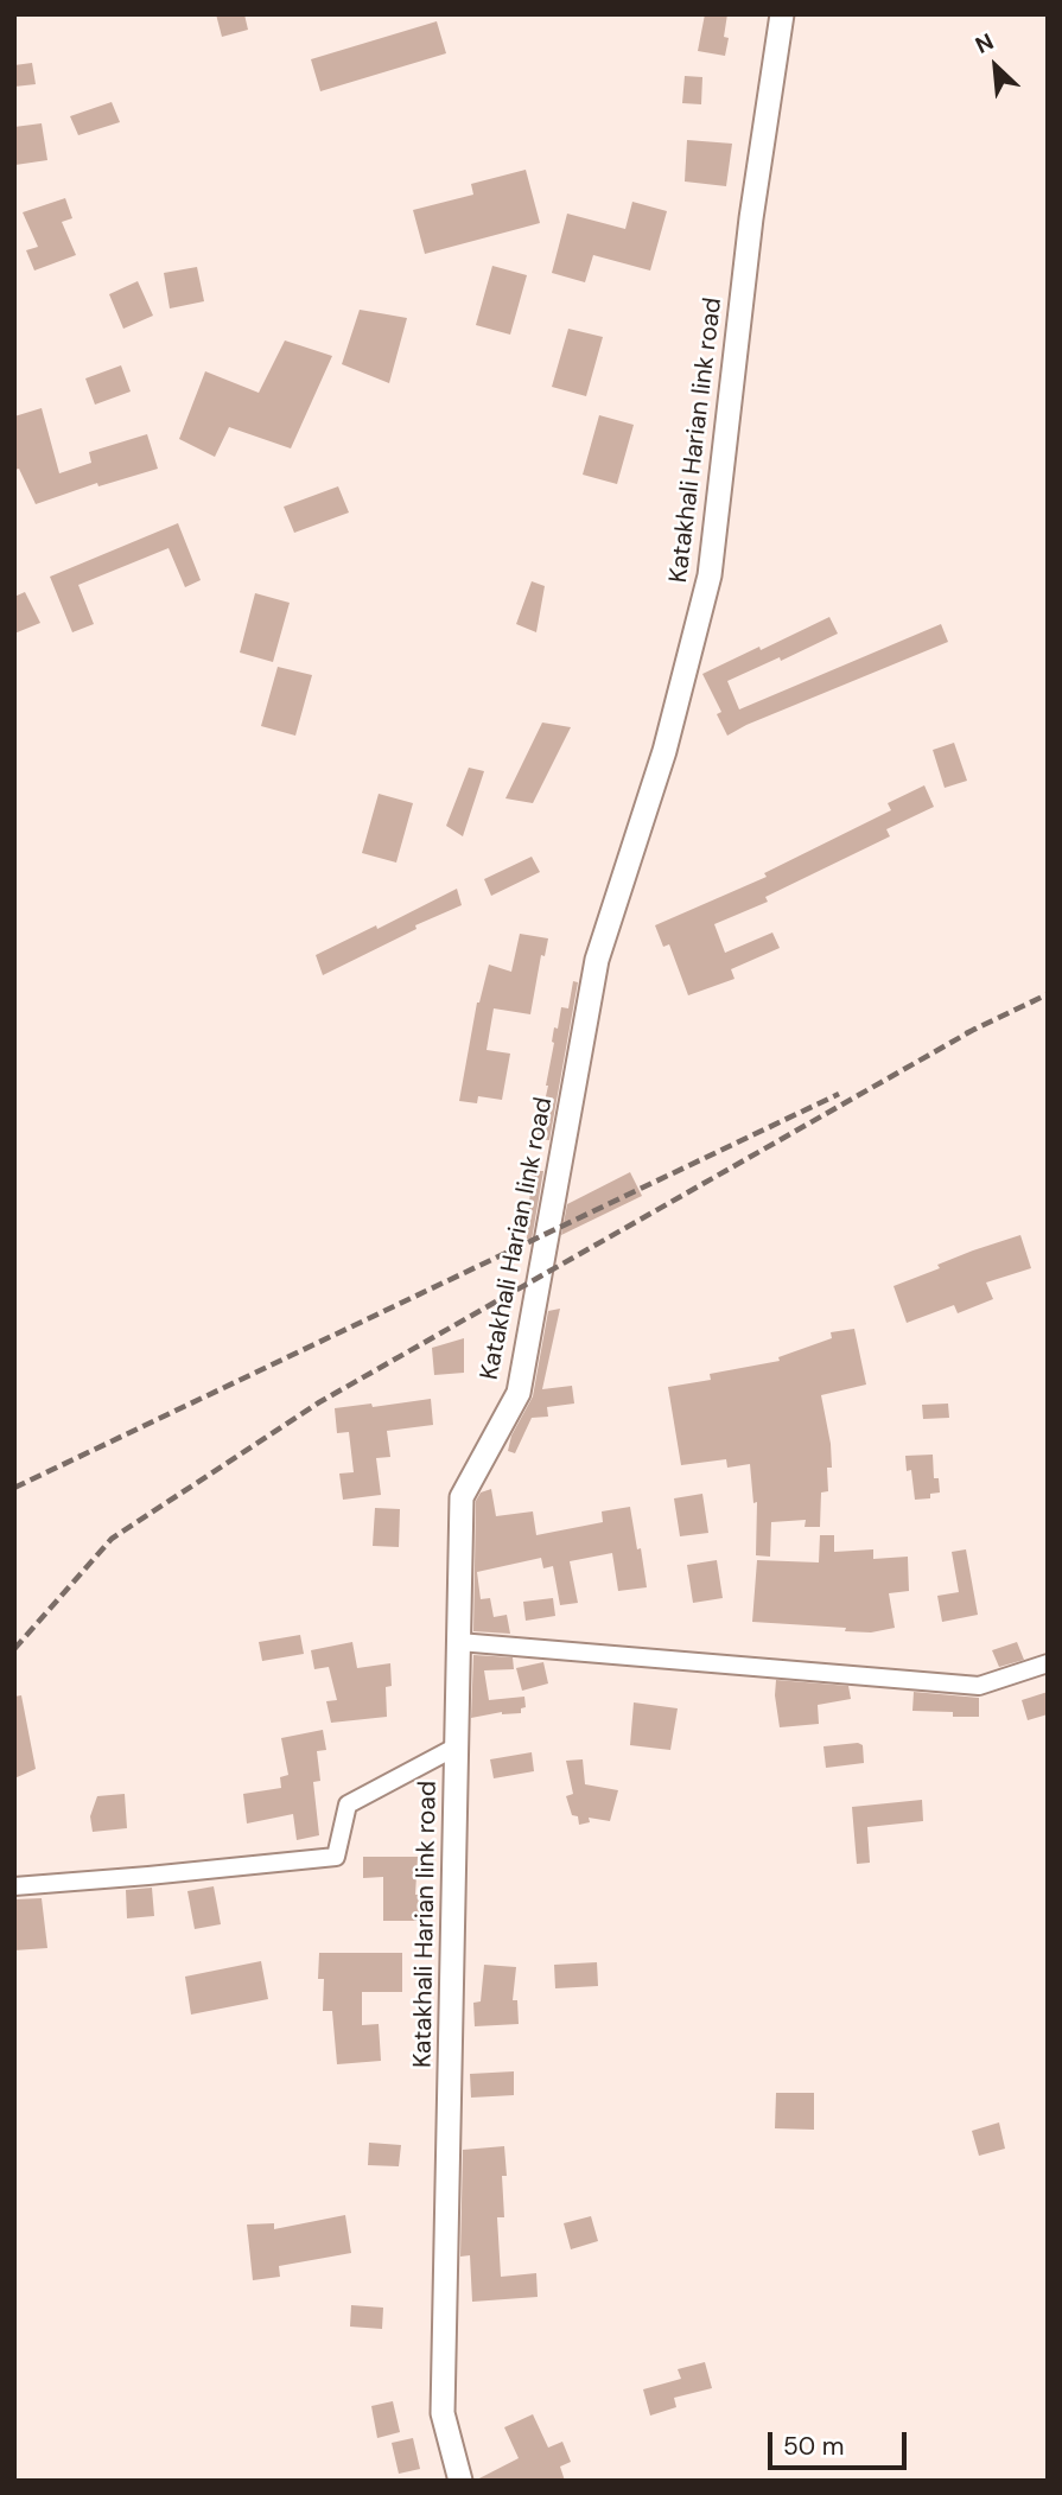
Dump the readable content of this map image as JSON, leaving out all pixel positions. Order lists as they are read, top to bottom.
{
  "streets": {
    "street": ["Katakhali Harian link road"]
  },
  "scale_bar": "50 m",
  "north": "top left"
}
